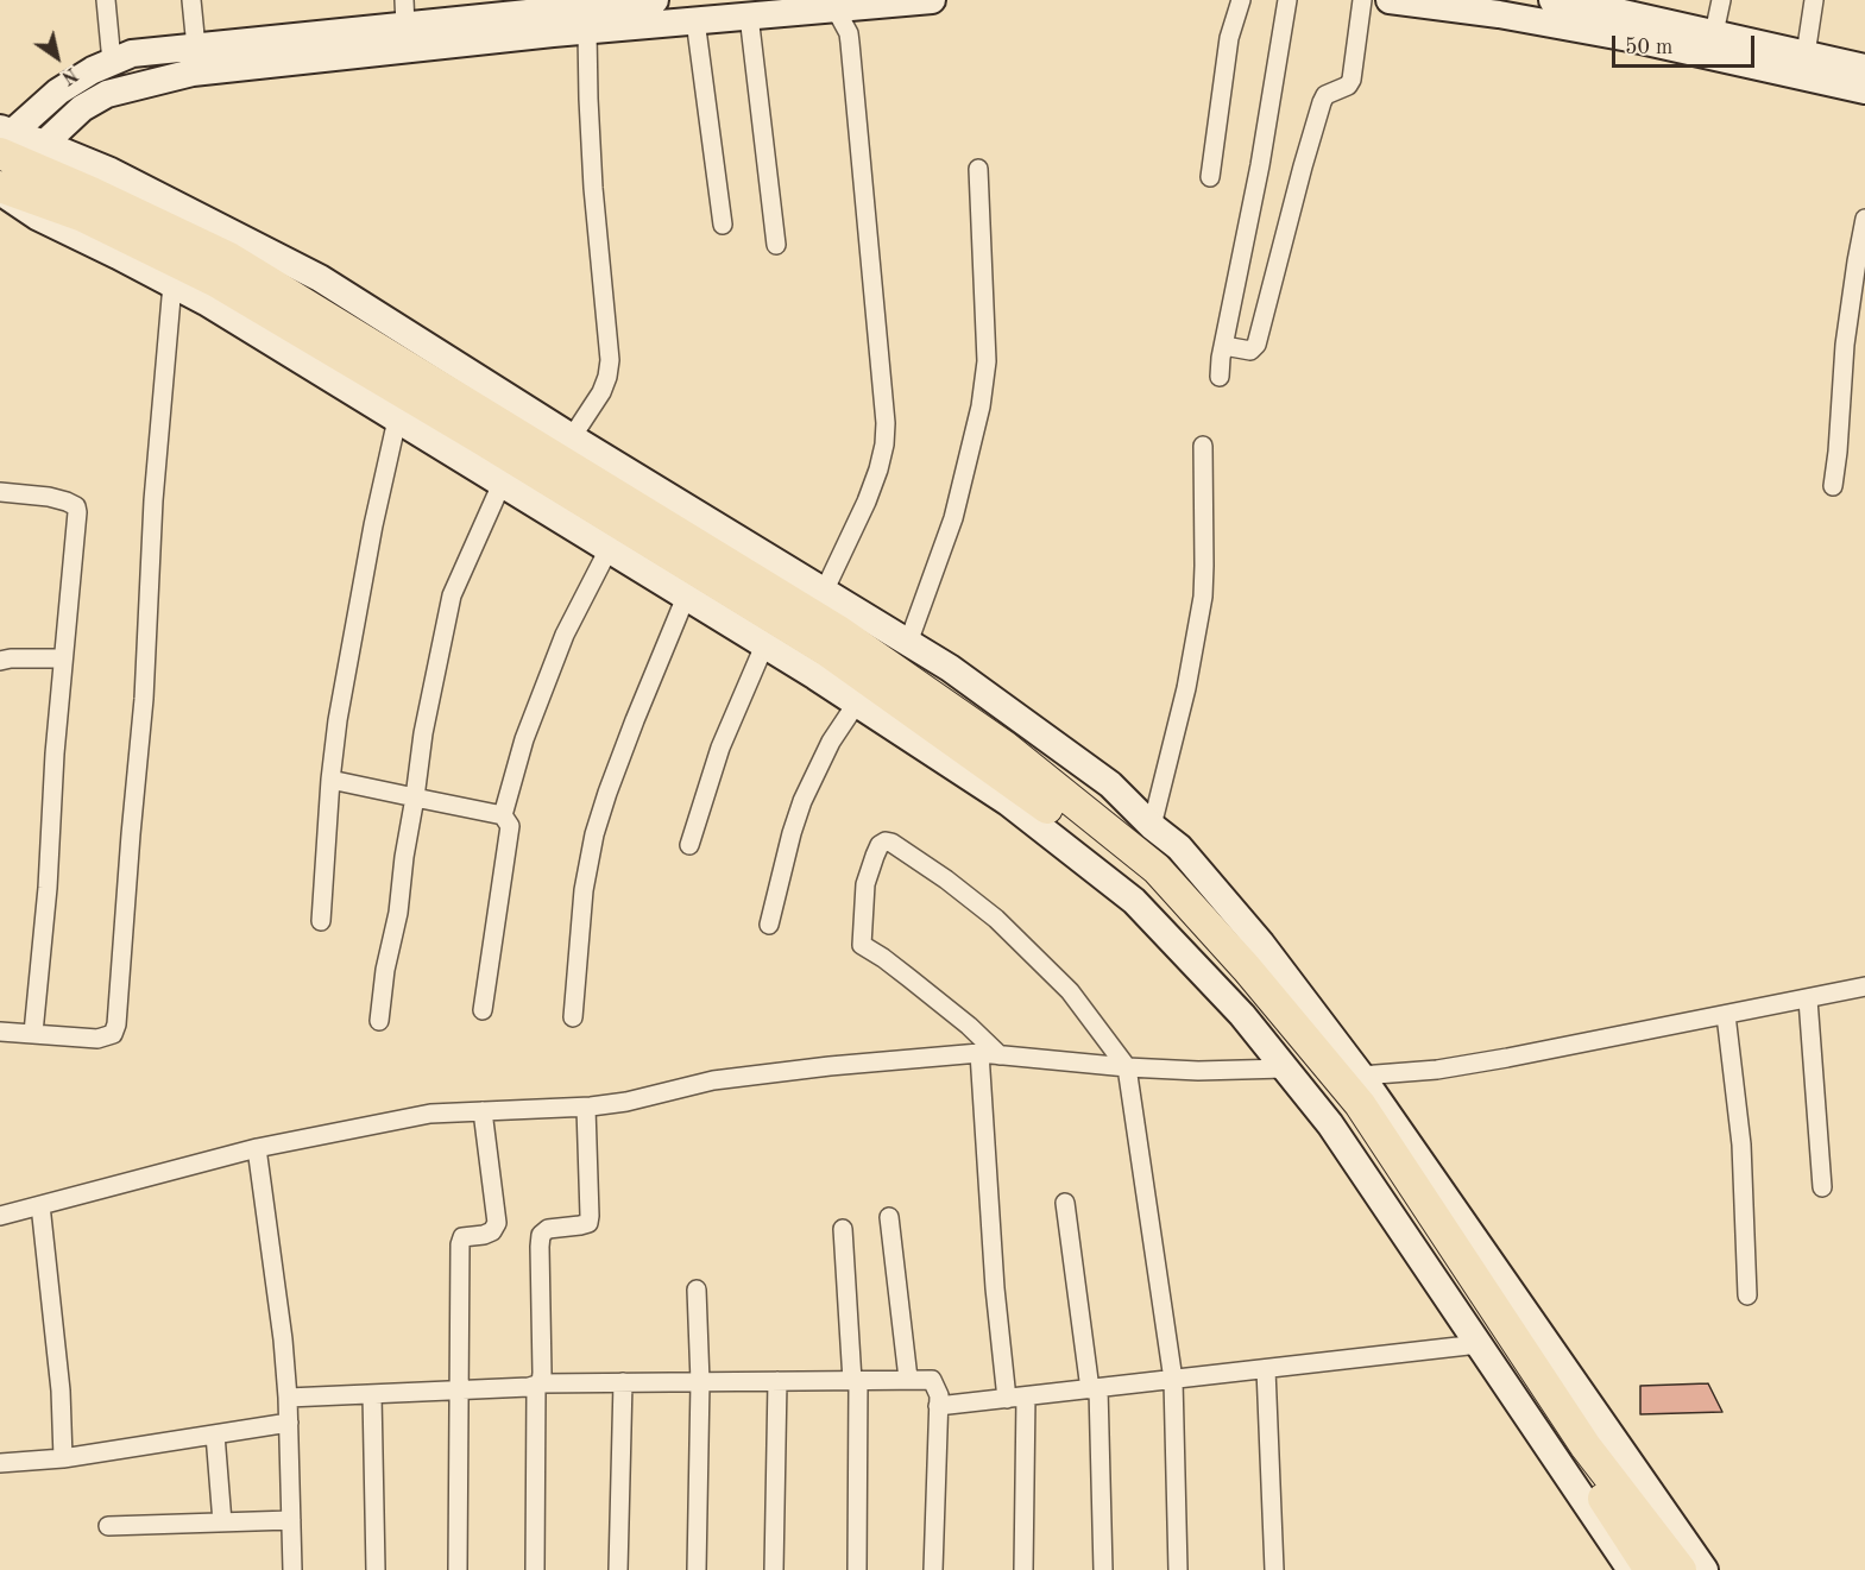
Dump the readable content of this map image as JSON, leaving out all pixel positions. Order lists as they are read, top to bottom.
{
  "scale_bar": "50 m",
  "north": "bottom right"
}
